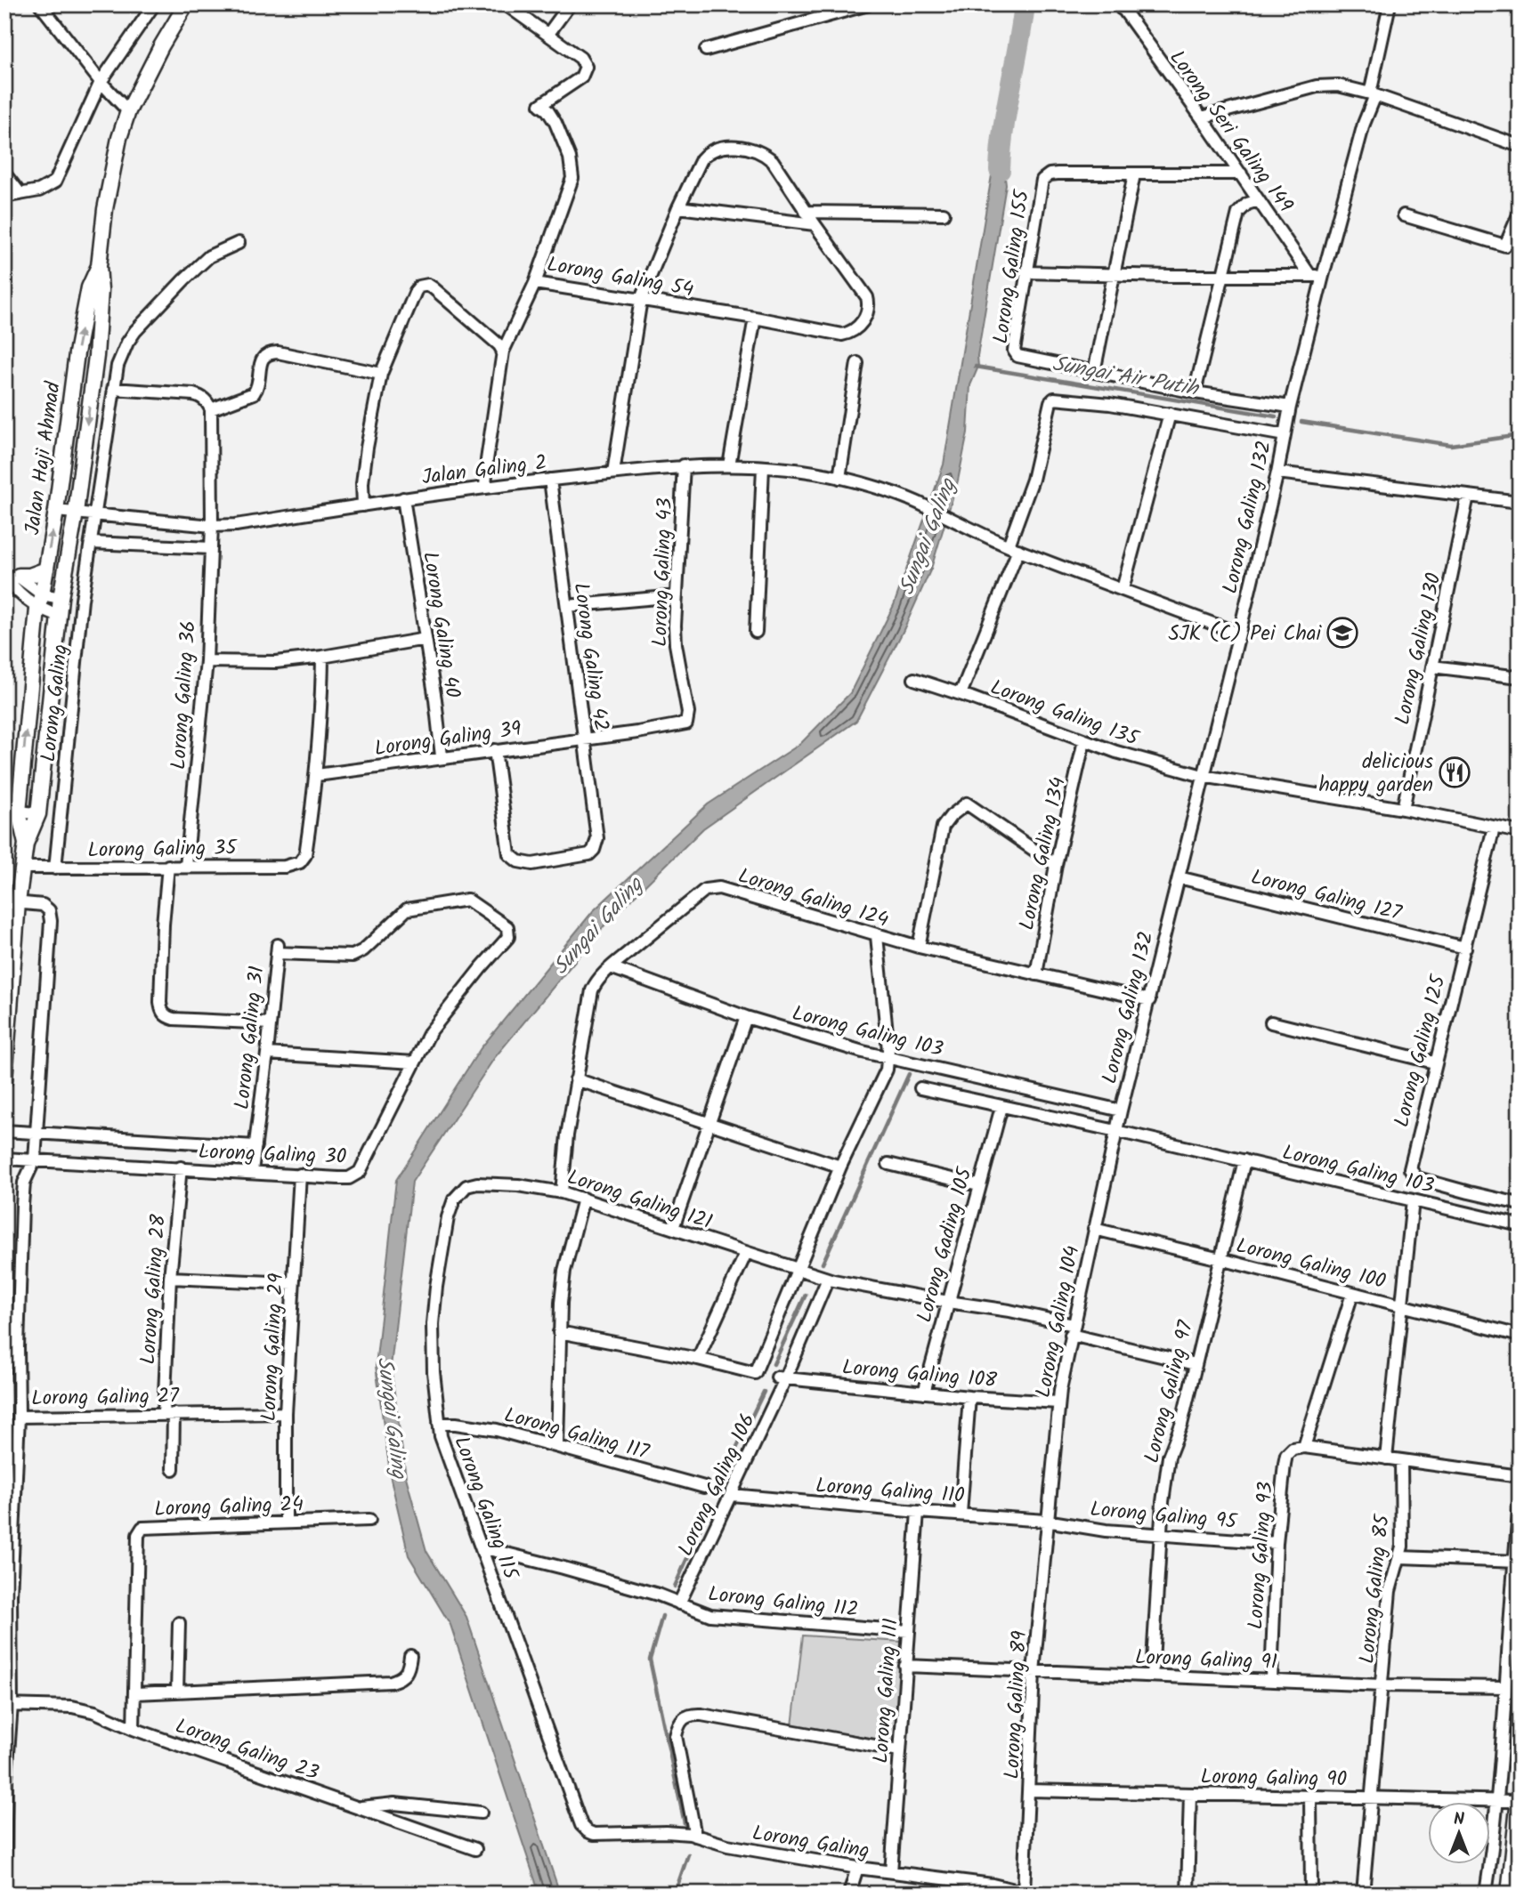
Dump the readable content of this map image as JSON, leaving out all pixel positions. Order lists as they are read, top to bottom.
{
  "streets": {
    "street": [
      "Lorong Seri Galing 149",
      "Lorong Galing 155",
      "Lorong Galing 54",
      "Jalan Haji Ahmad",
      "Jalan Galing 2",
      "Lorong Galing 132",
      "Lorong Galing 43",
      "Lorong Galing 40",
      "Lorong Galing 130",
      "Lorong Galing 42",
      "Lorong Galing 36",
      "Lorong Galing",
      "Lorong Galing 135",
      "Lorong Galing 39",
      "Lorong Galing 35",
      "Lorong Galing 134",
      "Lorong Galing 127",
      "Lorong Galing 124",
      "Lorong Galing 103",
      "Lorong Galing 31",
      "Lorong Galing 125",
      "Lorong Galing 30",
      "Lorong Galing 121",
      "Lorong Gading 105",
      "Lorong Galing 100",
      "Lorong Galing 28",
      "Lorong Galing 104",
      "Lorong Galing 29",
      "Lorong Galing 108",
      "Lorong Galing 97",
      "Lorong Galing 27",
      "Lorong Galing 117",
      "Lorong Galing 106",
      "Lorong Galing 110",
      "Lorong Galing 24",
      "Lorong Galing 115",
      "Lorong Galing 95",
      "Lorong Galing 93",
      "Lorong Galing 85",
      "Lorong Galing 112",
      "Lorong Galing 91",
      "Lorong Galing 111",
      "Lorong Galing 89",
      "Lorong Galing 23",
      "Lorong Galing 90"
    ]
  },
  "crossings": [
    ["Lorong Seri Galing 149", "Lorong Galing 155"],
    ["Lorong Seri Galing 149", "Lorong Galing 132"],
    ["Lorong Galing 155", "Lorong Galing 132"],
    ["Jalan Haji Ahmad", "Jalan Galing 2"],
    ["Jalan Haji Ahmad", "Lorong Galing 35"],
    ["Jalan Haji Ahmad", "Lorong Galing 27"],
    ["Jalan Galing 2", "Lorong Galing 132"],
    ["Jalan Galing 2", "Lorong Galing 43"],
    ["Jalan Galing 2", "Lorong Galing 40"],
    ["Jalan Galing 2", "Lorong Galing 42"],
    ["Jalan Galing 2", "Lorong Galing 36"],
    ["Jalan Galing 2", "Lorong Galing"],
    ["Lorong Galing 132", "Lorong Galing 135"],
    ["Lorong Galing 132", "Lorong Galing 127"],
    ["Lorong Galing 132", "Lorong Galing 124"],
    ["Lorong Galing 132", "Lorong Galing 103"],
    ["Lorong Galing 132", "Lorong Galing 104"],
    ["Lorong Galing 43", "Lorong Galing 42"],
    ["Lorong Galing 43", "Lorong Galing 39"],
    ["Lorong Galing 40", "Lorong Galing 39"],
    ["Lorong Galing 130", "Lorong Galing 135"],
    ["Lorong Galing 42", "Lorong Galing 39"],
    ["Lorong Galing 36", "Lorong Galing 35"],
    ["Lorong Galing", "Lorong Galing 35"],
    ["Lorong Galing", "Lorong Galing 115"],
    ["Lorong Galing", "Lorong Galing 111"],
    ["Lorong Galing", "Lorong Galing 89"],
    ["Lorong Galing 135", "Lorong Galing 134"],
    ["Lorong Galing 135", "Lorong Galing 125"],
    ["Lorong Galing 39", "Lorong Galing 35"],
    ["Lorong Galing 134", "Lorong Galing 124"],
    ["Lorong Galing 127", "Lorong Galing 125"],
    ["Lorong Galing 124", "Lorong Galing 103"],
    ["Lorong Galing 124", "Lorong Galing 121"],
    ["Lorong Galing 103", "Lorong Gading 105"],
    ["Lorong Galing 103", "Lorong Galing 104"],
    ["Lorong Galing 103", "Lorong Galing 97"],
    ["Lorong Galing 31", "Lorong Galing 30"],
    ["Lorong Galing 30", "Lorong Galing 28"],
    ["Lorong Galing 30", "Lorong Galing 29"],
    ["Lorong Galing 30", "Lorong Galing 27"],
    ["Lorong Galing 121", "Lorong Gading 105"],
    ["Lorong Galing 121", "Lorong Galing 104"],
    ["Lorong Galing 121", "Lorong Galing 97"],
    ["Lorong Galing 121", "Lorong Galing 106"],
    ["Lorong Galing 121", "Lorong Galing 115"],
    ["Lorong Gading 105", "Lorong Galing 108"],
    ["Lorong Galing 100", "Lorong Galing 104"],
    ["Lorong Galing 100", "Lorong Galing 97"],
    ["Lorong Galing 28", "Lorong Galing 27"],
    ["Lorong Galing 104", "Lorong Galing 108"],
    ["Lorong Galing 104", "Lorong Galing 110"],
    ["Lorong Galing 104", "Lorong Galing 95"],
    ["Lorong Galing 104", "Lorong Galing 89"],
    ["Lorong Galing 29", "Lorong Galing 27"],
    ["Lorong Galing 29", "Lorong Galing 24"],
    ["Lorong Galing 108", "Lorong Galing 106"],
    ["Lorong Galing 97", "Lorong Galing 95"],
    ["Lorong Galing 97", "Lorong Galing 91"],
    ["Lorong Galing 117", "Lorong Galing 115"],
    ["Lorong Galing 106", "Lorong Galing 110"],
    ["Lorong Galing 106", "Lorong Galing 112"],
    ["Lorong Galing 110", "Lorong Galing 95"],
    ["Lorong Galing 110", "Lorong Galing 111"],
    ["Lorong Galing 110", "Lorong Galing 89"],
    ["Lorong Galing 24", "Lorong Galing 23"],
    ["Lorong Galing 115", "Lorong Galing 112"],
    ["Lorong Galing 95", "Lorong Galing 93"],
    ["Lorong Galing 95", "Lorong Galing 89"],
    ["Lorong Galing 93", "Lorong Galing 91"],
    ["Lorong Galing 85", "Lorong Galing 91"],
    ["Lorong Galing 85", "Lorong Galing 90"],
    ["Lorong Galing 112", "Lorong Galing 111"],
    ["Lorong Galing 91", "Lorong Galing 111"],
    ["Lorong Galing 91", "Lorong Galing 89"],
    ["Lorong Galing 89", "Lorong Galing 90"]
  ],
  "water": ["Sungai Air Putih", "Sungai Galing"],
  "places": {
    "school or university": ["SJK (C) Pei Chai"],
    "restaurant": ["delicious happy garden"]
  },
  "north": "top"
}
